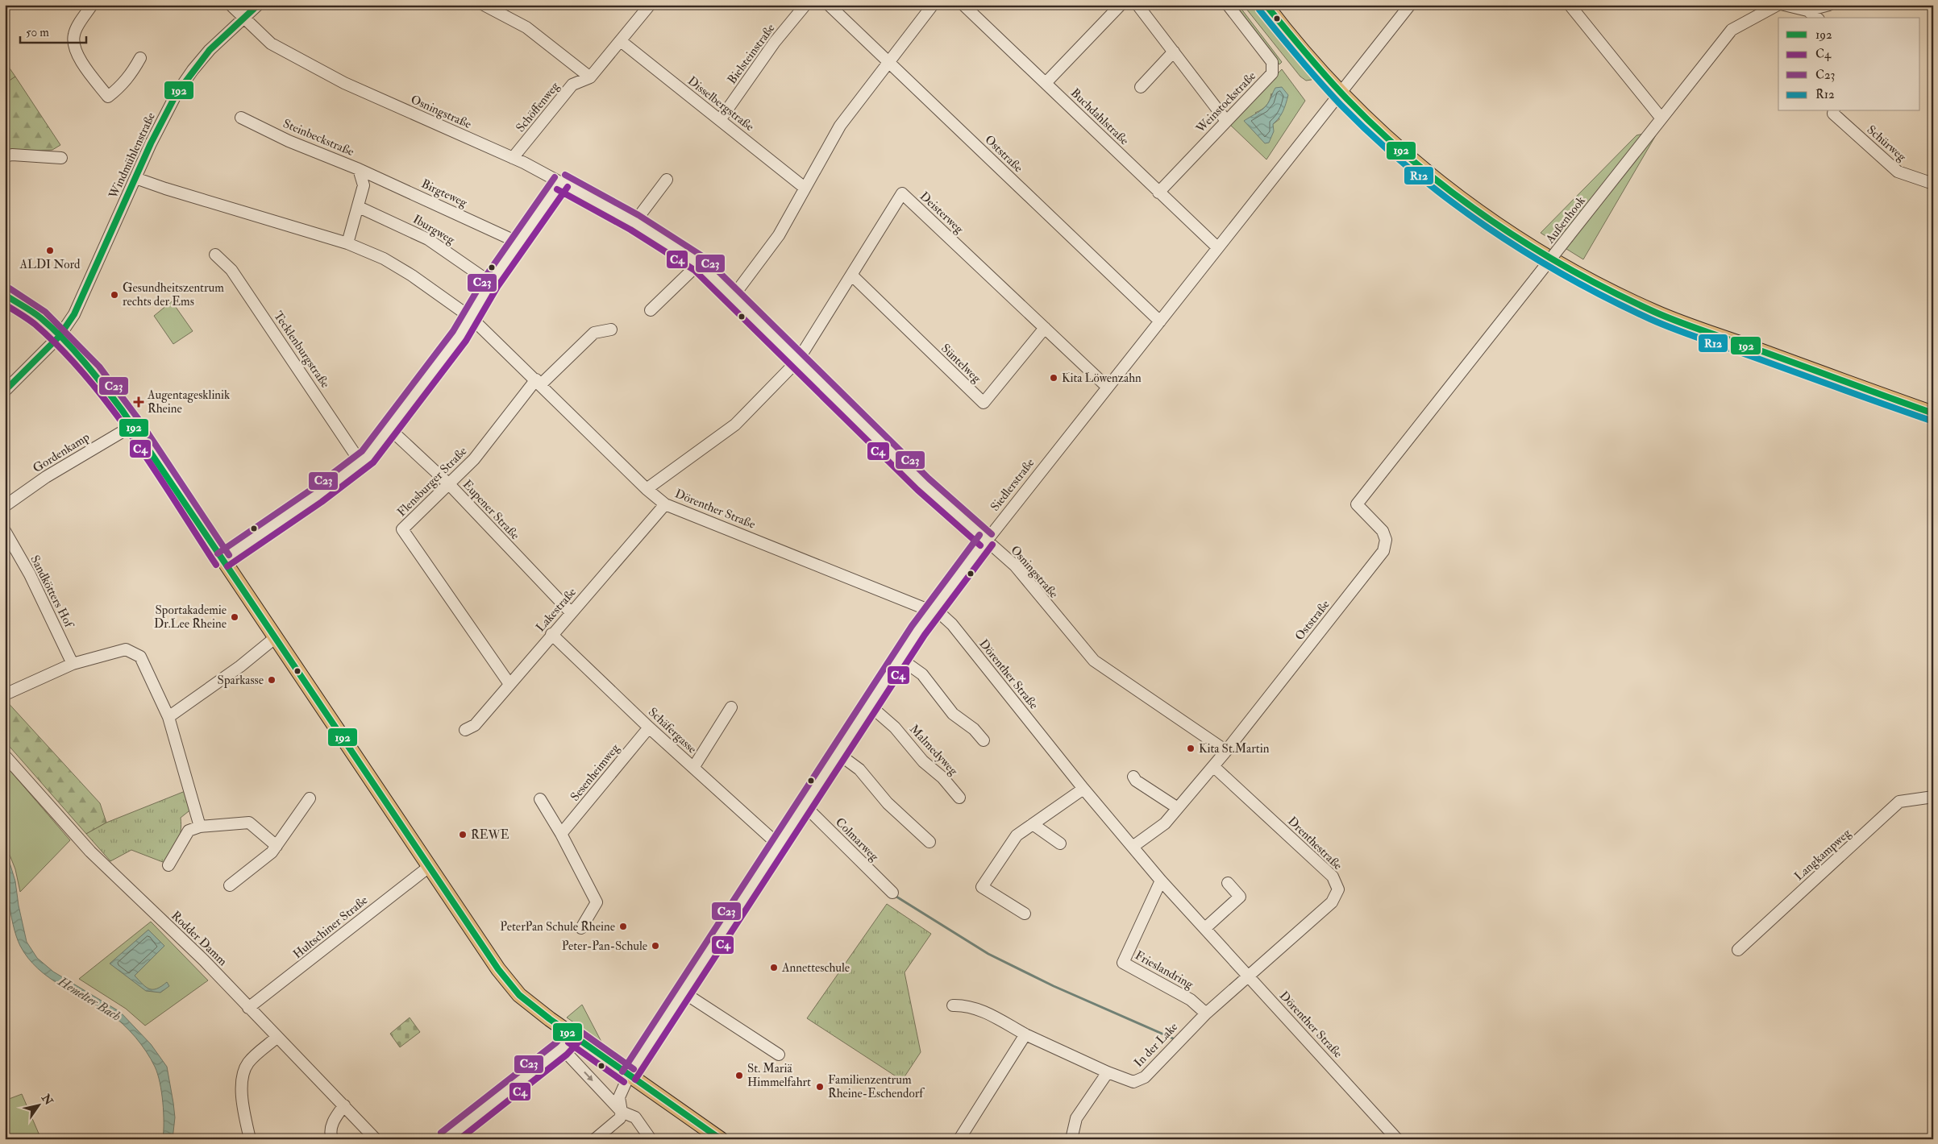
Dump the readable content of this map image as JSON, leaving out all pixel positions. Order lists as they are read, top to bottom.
{
  "streets": {
    "street": [
      "Bielsteinstraße",
      "Weinstockstraße",
      "Disselbergstraße",
      "Schöffenweg",
      "Osningstraße",
      "Buchdahlstraße",
      "Steinbeckstraße",
      "Schürweg",
      "Oststraße",
      "Windmühlenstraße",
      "Birgteweg",
      "Deisterweg",
      "Außenhook",
      "Iburgweg",
      "Tecklenburgstraße",
      "Süntelweg",
      "Gordenkamp",
      "Flensburger Straße",
      "Siedlerstraße",
      "Dörenther Straße",
      "Eupener Straße",
      "Sandkötters Hof",
      "Lakestraße",
      "Schäfergasse",
      "Malmedyweg",
      "Sesenheimweg",
      "Colmarweg",
      "Drenthestraße",
      "Langkampweg",
      "Hultschiner Straße",
      "Rodder Damm",
      "Frieslandring",
      "In der Lake"
    ]
  },
  "crossings": [
    ["Bielsteinstraße", "Disselbergstraße"],
    ["Weinstockstraße", "Buchdahlstraße"],
    ["Disselbergstraße", "Schöffenweg"],
    ["Schöffenweg", "Osningstraße"],
    ["Osningstraße", "Oststraße"],
    ["Osningstraße", "Windmühlenstraße"],
    ["Osningstraße", "Deisterweg"],
    ["Osningstraße", "Siedlerstraße"],
    ["Buchdahlstraße", "Siedlerstraße"],
    ["Steinbeckstraße", "Birgteweg"],
    ["Steinbeckstraße", "Iburgweg"],
    ["Steinbeckstraße", "Dörenther Straße"],
    ["Oststraße", "Außenhook"],
    ["Oststraße", "Siedlerstraße"],
    ["Windmühlenstraße", "Dörenther Straße"],
    ["Deisterweg", "Süntelweg"],
    ["Deisterweg", "Siedlerstraße"],
    ["Flensburger Straße", "Dörenther Straße"],
    ["Flensburger Straße", "Eupener Straße"],
    ["Flensburger Straße", "Lakestraße"],
    ["Siedlerstraße", "Dörenther Straße"],
    ["Siedlerstraße", "Schäfergasse"],
    ["Siedlerstraße", "Malmedyweg"],
    ["Siedlerstraße", "Colmarweg"],
    ["Dörenther Straße", "Lakestraße"],
    ["Dörenther Straße", "Drenthestraße"],
    ["Dörenther Straße", "Frieslandring"],
    ["Dörenther Straße", "In der Lake"],
    ["Eupener Straße", "Lakestraße"],
    ["Lakestraße", "Schäfergasse"],
    ["Schäfergasse", "Sesenheimweg"],
    ["Drenthestraße", "In der Lake"],
    ["Hultschiner Straße", "Rodder Damm"],
    ["Frieslandring", "In der Lake"]
  ],
  "water": ["Hemelter Bach"],
  "places": {
    "other": [
      "ALDI Nord",
      "Gesundheitszentrum rechts der Ems",
      "Kita Löwenzahn",
      "Sportakademie Dr.Lee Rheine",
      "Sparkasse",
      "Kita St.Martin",
      "REWE",
      "PeterPan Schule Rheine",
      "Peter-Pan-Schule",
      "Annetteschule",
      "St. Mariä Himmelfahrt",
      "Familienzentrum Rheine-Eschendorf"
    ],
    "health": ["Augentagesklinik Rheine"]
  },
  "lines": [
    "transit line 192",
    "transit line R12",
    "transit line C23",
    "transit line C4"
  ],
  "legend": [
    "192",
    "C4",
    "C23",
    "R12"
  ],
  "scale_bar": "50 m",
  "north": "top right"
}
